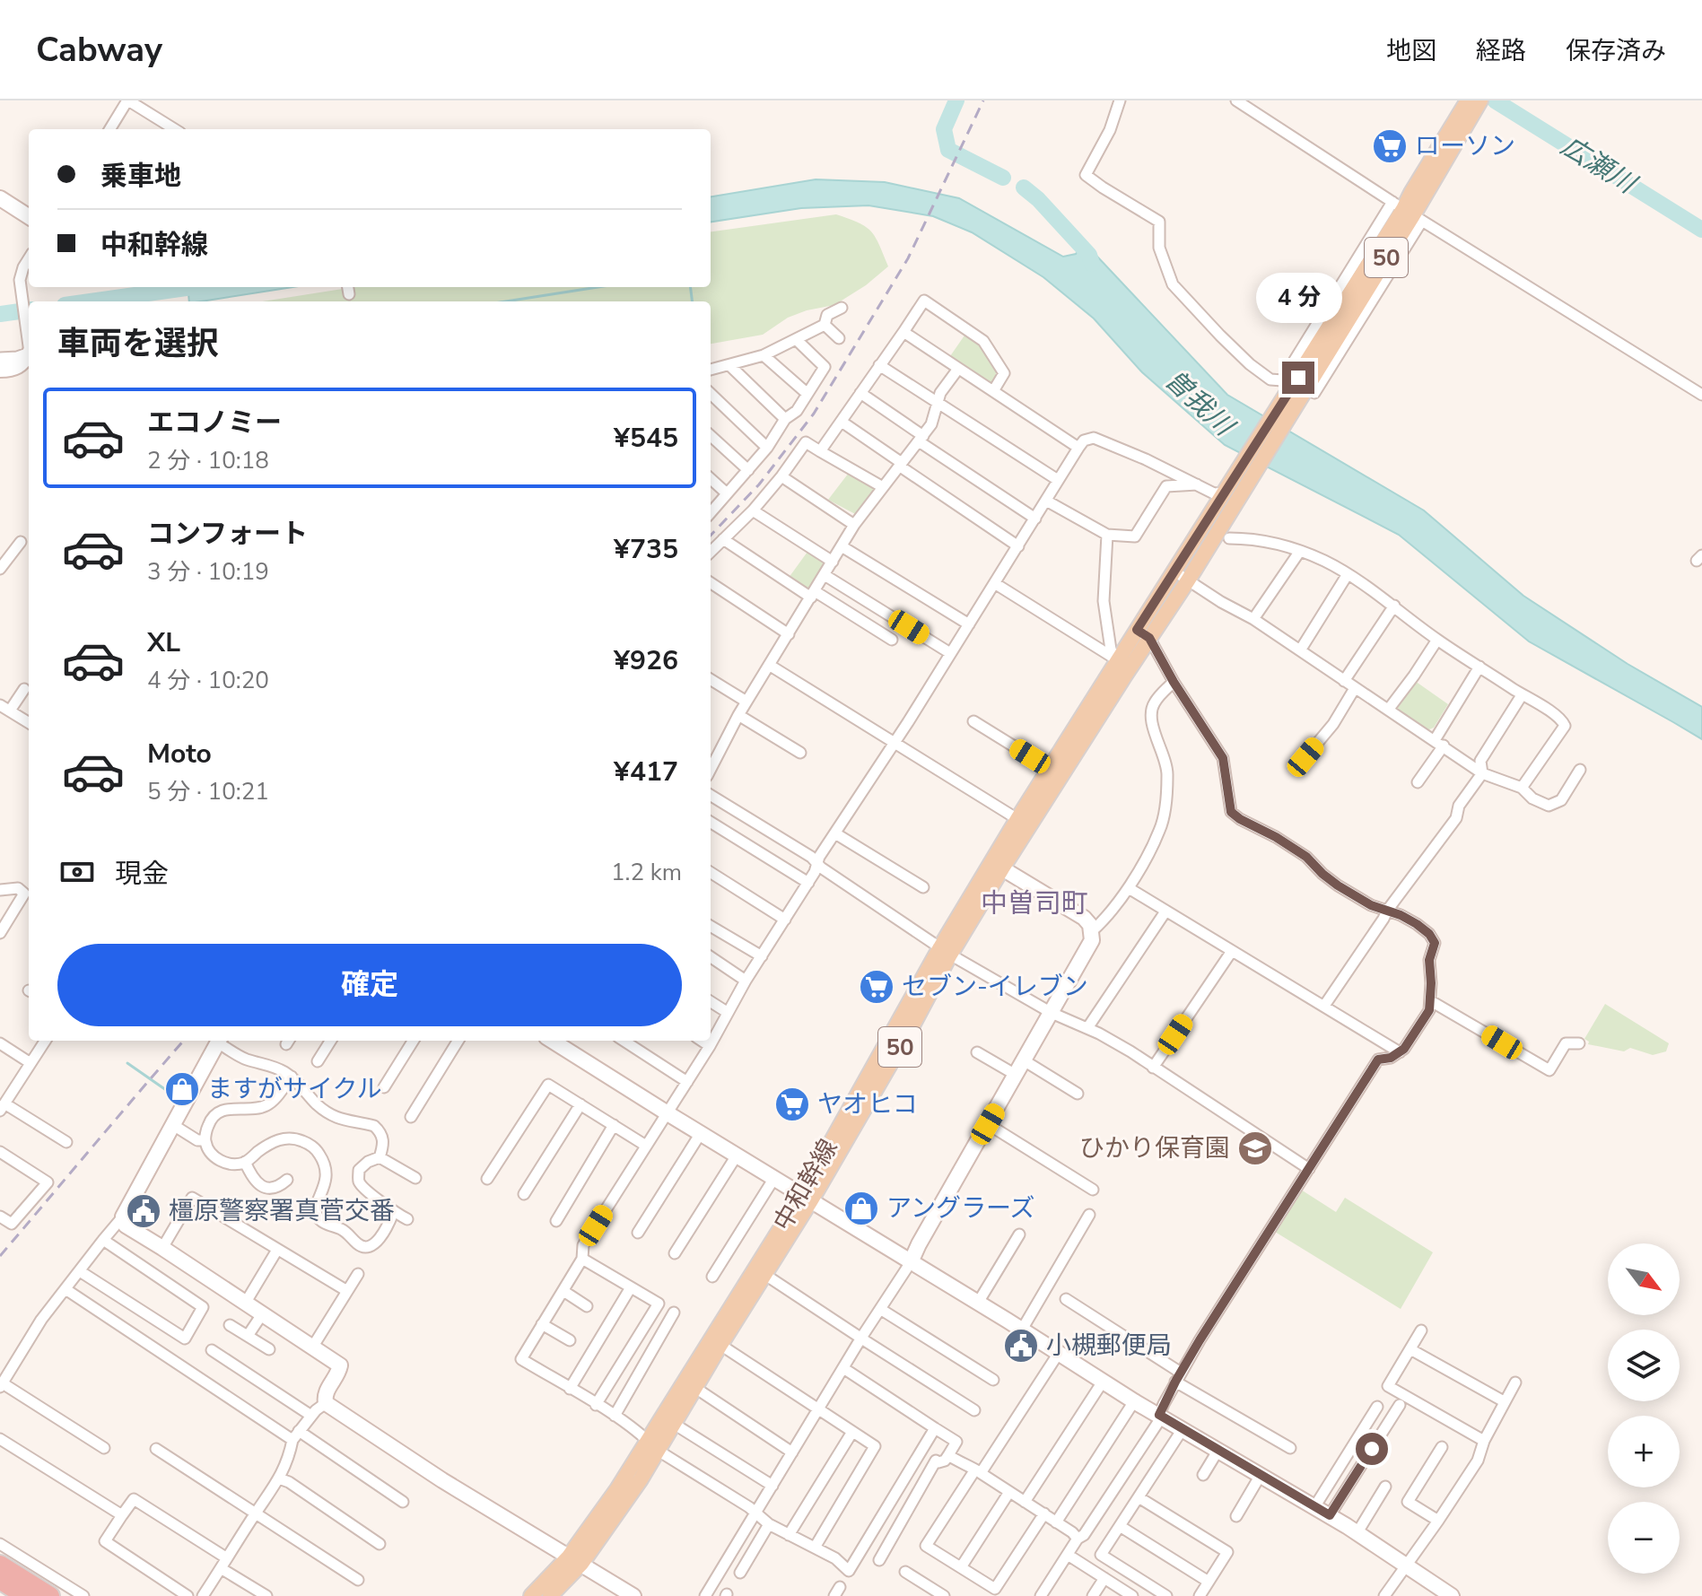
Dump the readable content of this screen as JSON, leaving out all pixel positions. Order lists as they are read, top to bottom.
{
  "streets": {
    "main road": ["50", "中和幹線"]
  },
  "districts": ["中曽司町"],
  "water": ["広瀬川", "曽我川"],
  "places": {
    "supermarket": ["ローソン", "セブン-イレブン", "ヤオヒコ"],
    "shop": ["ますがサイクル", "アングラーズ"],
    "school or university": ["ひかり保育園"],
    "public building": ["橿原警察署真菅交番", "小槻郵便局"]
  },
  "north": "bottom right",
  "page": {
    "header": "Cabway",
    "nav": ["地図", "経路", "保存済み"],
    "banner": ["乗車地", "中和幹線"],
    "bubble": "4 分",
    "heading": "車両を選択",
    "list": [
      {
        "name": "エコノミー",
        "note": "2 分 · 10:18",
        "value": "¥545"
      },
      {
        "name": "コンフォート",
        "note": "3 分 · 10:19",
        "value": "¥735"
      },
      {
        "name": "XL",
        "note": "4 分 · 10:20",
        "value": "¥926"
      },
      {
        "name": "Moto",
        "note": "5 分 · 10:21",
        "value": "¥417"
      }
    ],
    "pay": ["現金", "1.2 km"],
    "buttons": "確定",
    "map_buttons": ["+", "−"]
  }
}
